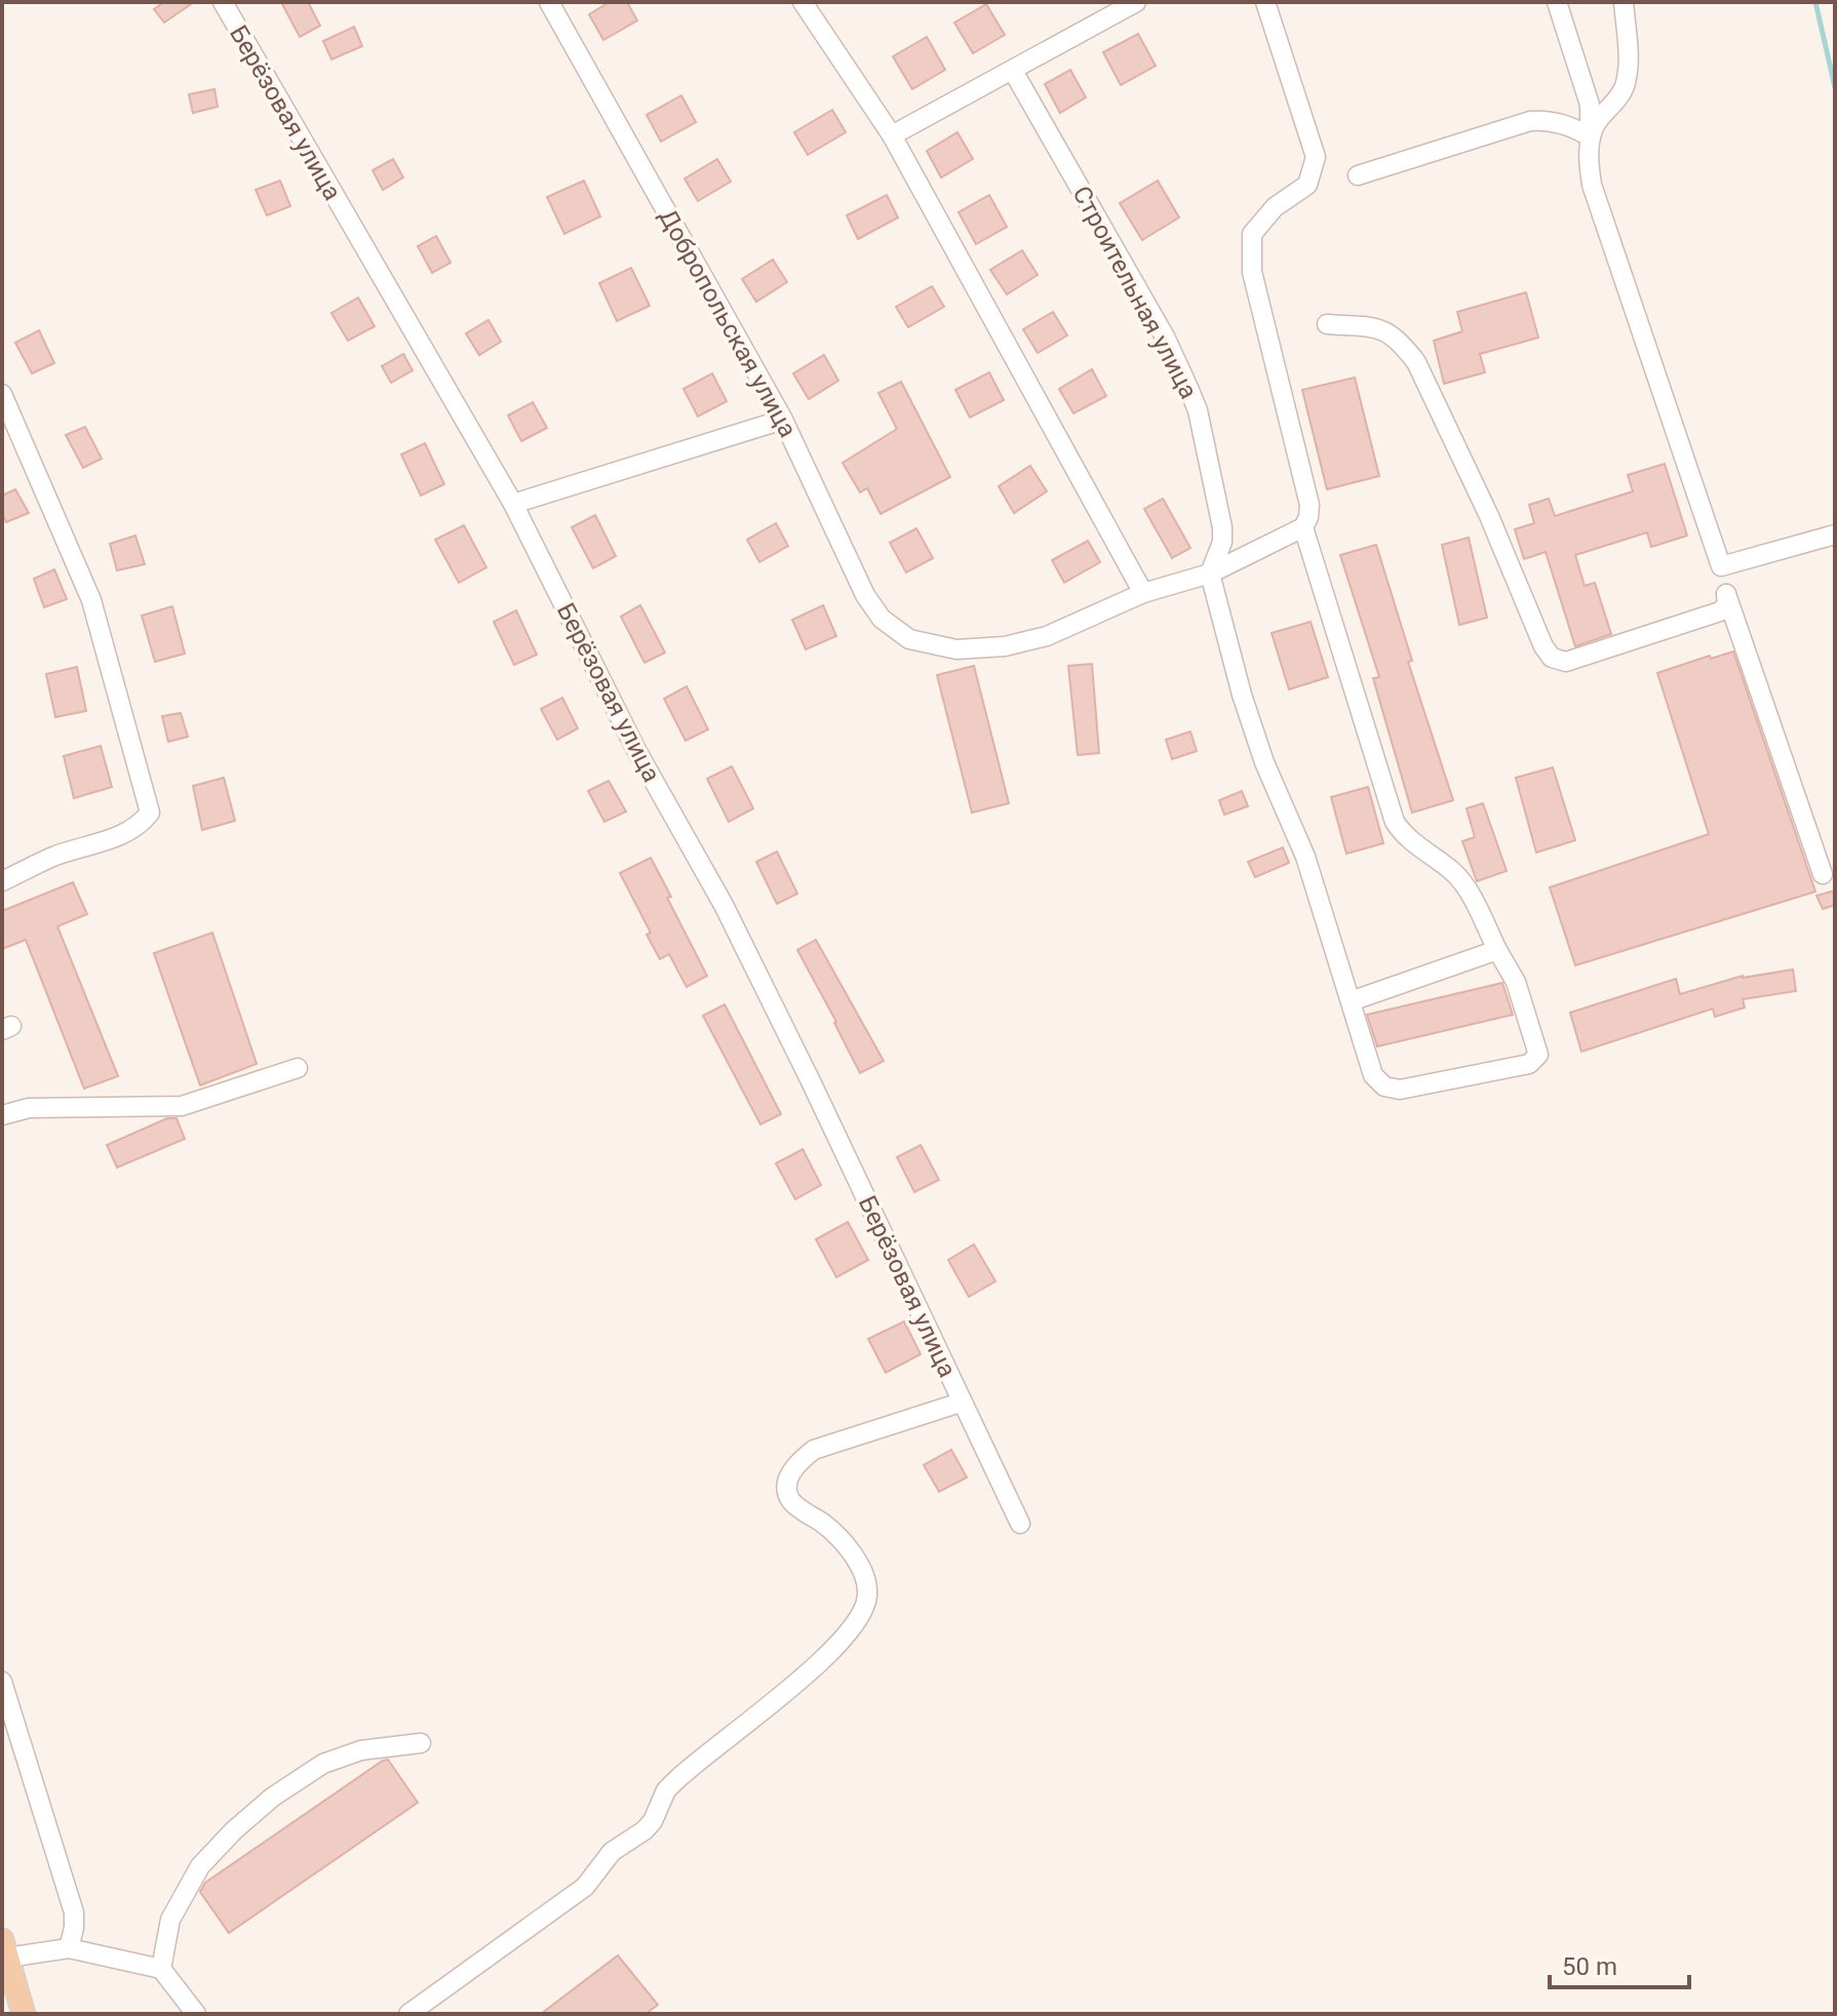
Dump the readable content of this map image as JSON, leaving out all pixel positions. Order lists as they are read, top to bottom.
{
  "streets": {
    "street": ["Берёзовая улица", "Строительная улица", "Добропольская улица"]
  },
  "scale_bar": "50 m"
}
